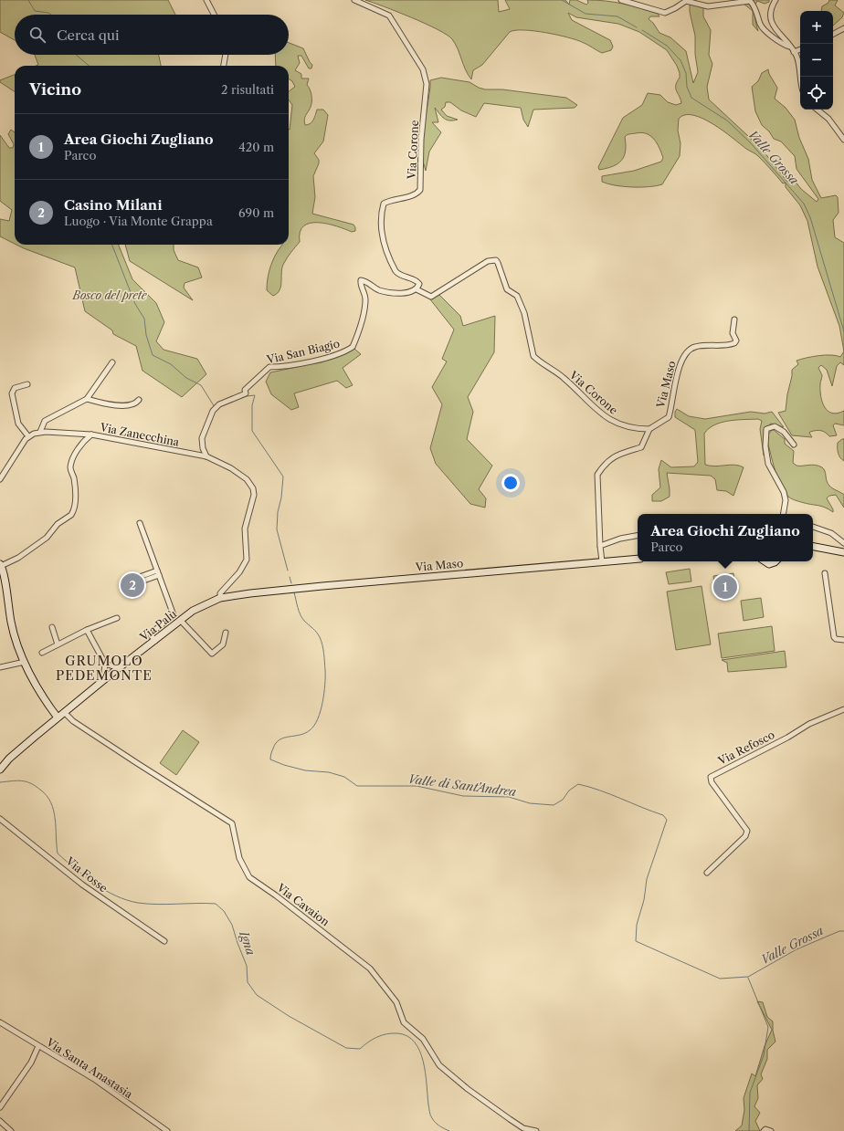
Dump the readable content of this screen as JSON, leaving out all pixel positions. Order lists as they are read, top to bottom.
{
  "streets": {
    "main road": ["Via Maso", "Via Palù"],
    "street": [
      "Via Corone",
      "Via San Biagio",
      "Via Zanecchina",
      "Via Refosco",
      "Via Fosse",
      "Via Cavaion",
      "Via Santa Anastasia"
    ]
  },
  "crossings": [
    ["Via Corone", "Via San Biagio"],
    ["Via Corone", "Via Maso"],
    ["Via San Biagio", "Via Zanecchina"],
    ["Via Maso", "Via Palù"],
    ["Via Palù", "Via Cavaion"]
  ],
  "districts": ["GRUMOLO PEDEMONTE"],
  "water": ["Valle Grossa", "Valle di Sant'Andrea", "Igna"],
  "parks": ["Bosco del prete"],
  "page": {
    "map_buttons": ["+", "−"],
    "search": "Cerca qui",
    "heading": ["Vicino", "2 risultati"],
    "list": [
      {
        "mark": "1",
        "name": "Area Giochi Zugliano",
        "note": "Parco",
        "value": "420 m"
      },
      {
        "mark": "2",
        "name": "Casino Milani",
        "note": "Luogo · Via Monte Grappa",
        "value": "690 m"
      }
    ],
    "popup": ["Area Giochi Zugliano", "Parco"],
    "pins": ["2", "1"]
  }
}
